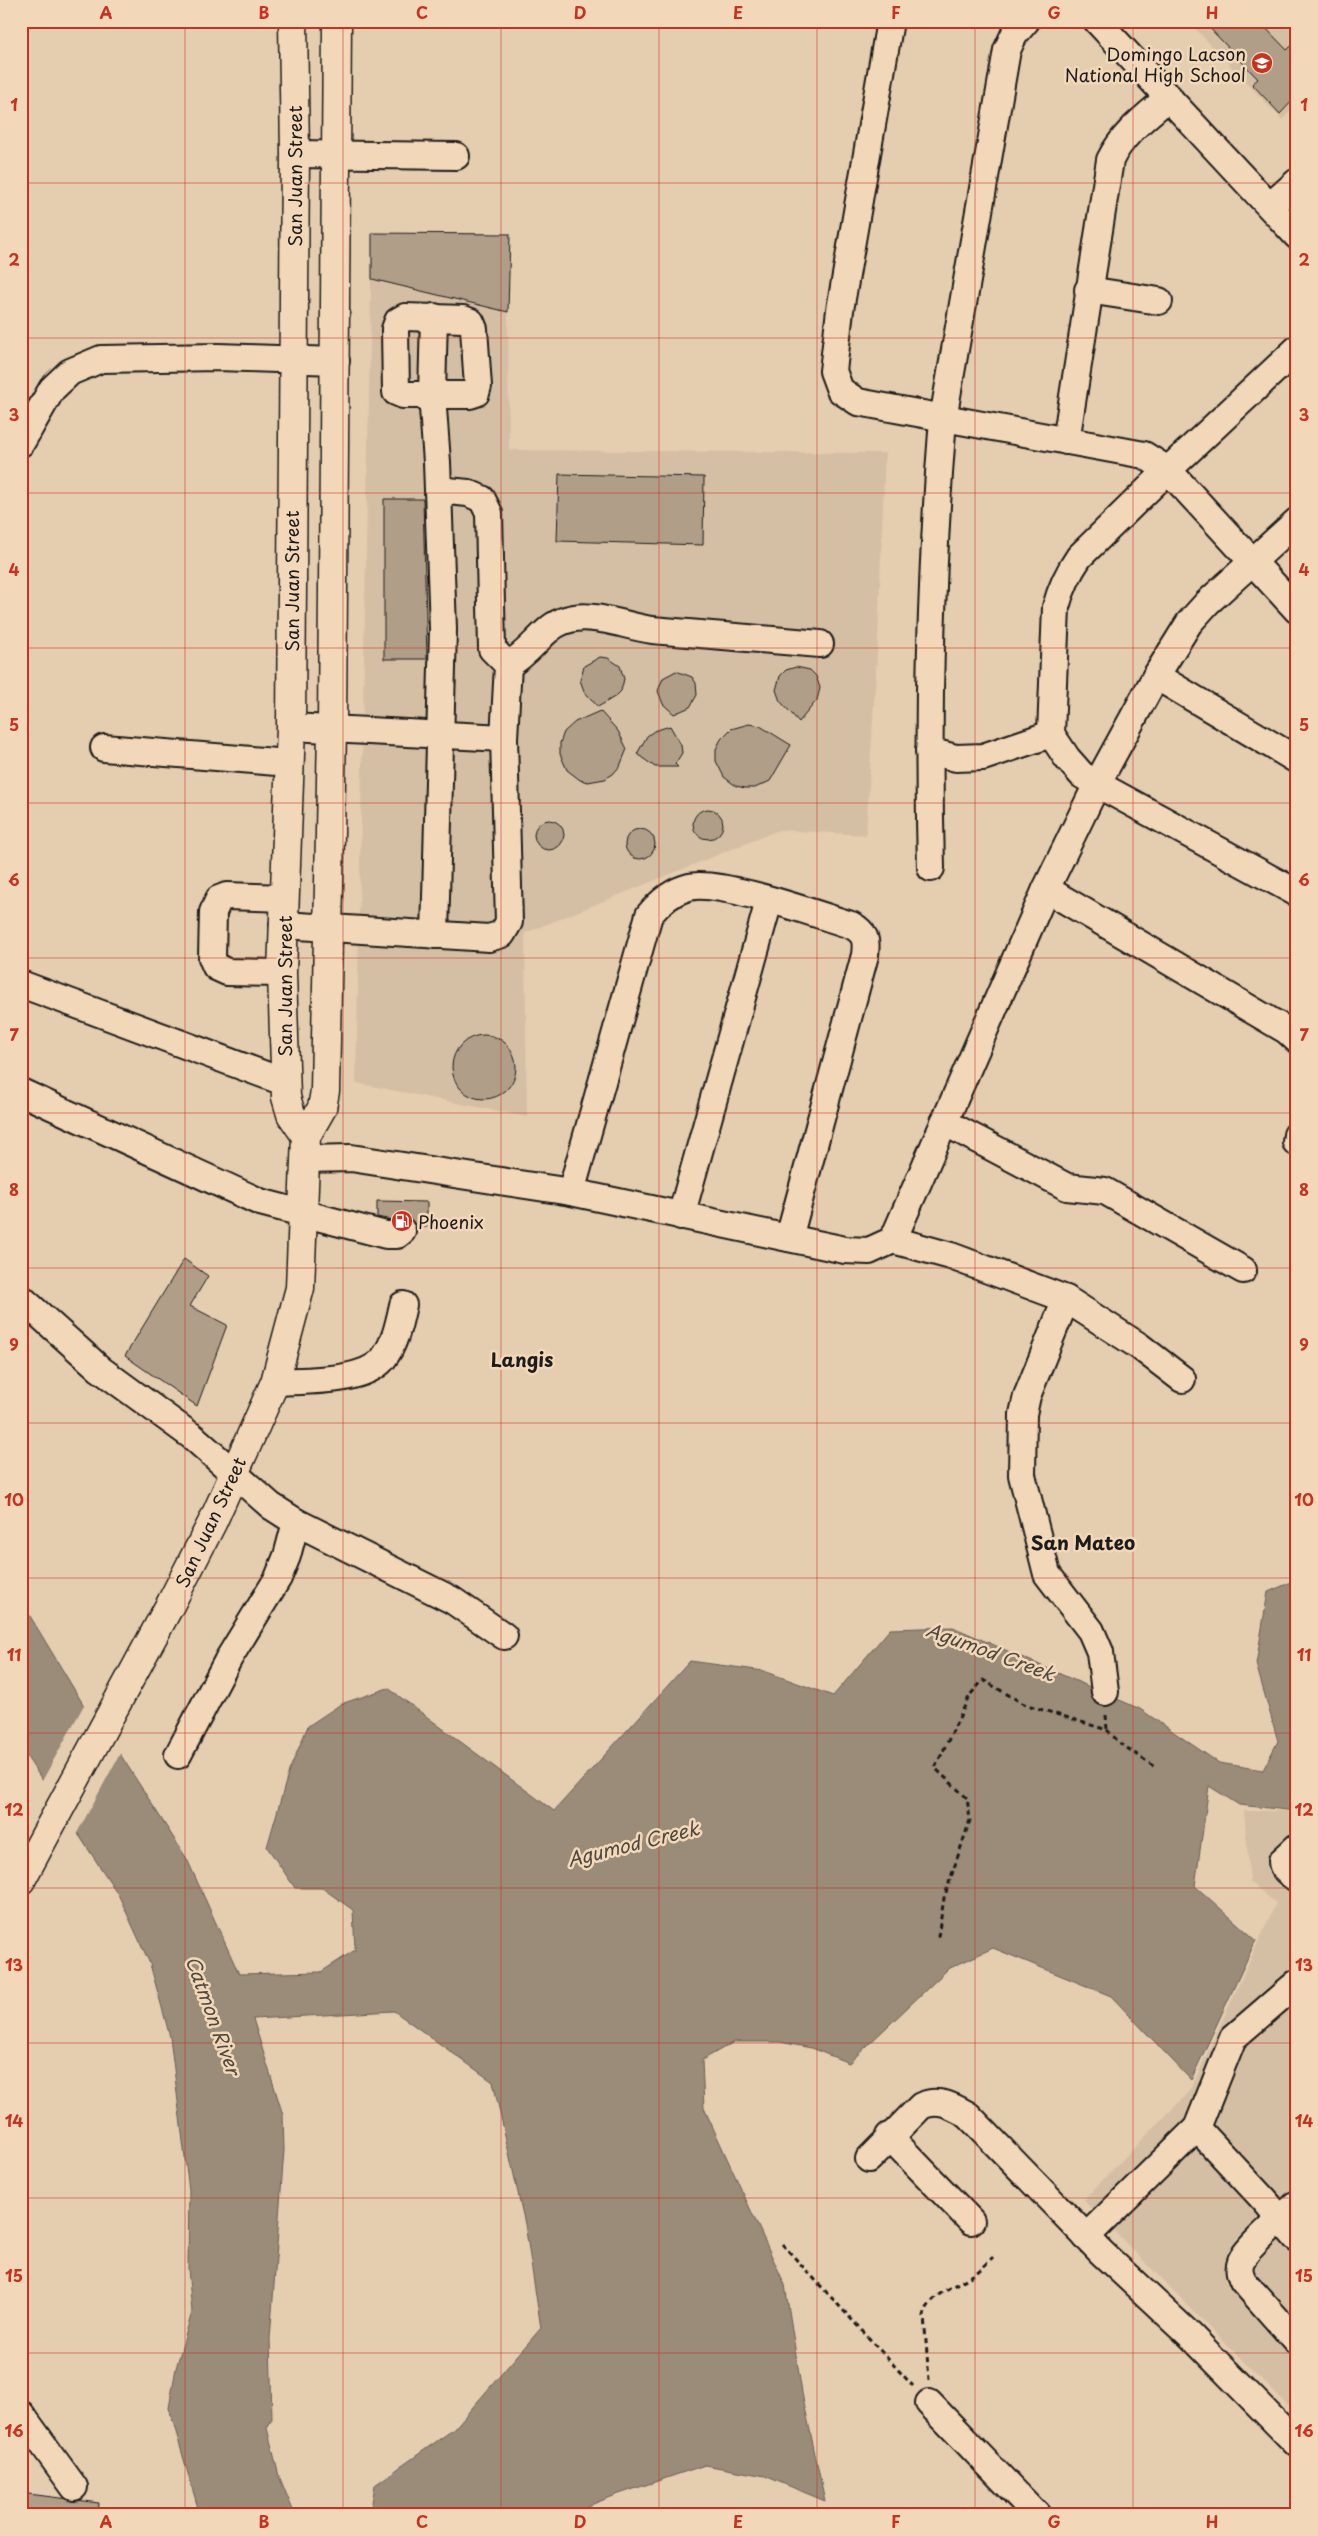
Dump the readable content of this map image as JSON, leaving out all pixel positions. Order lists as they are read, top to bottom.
{
  "streets": {
    "main road": ["San Juan Street"]
  },
  "districts": ["Langis", "San Mateo"],
  "water": ["Agumod Creek", "Catmon River"],
  "places": {
    "school or university": ["Domingo Lacson National High School"],
    "fuel station": ["Phoenix"]
  },
  "grid": {
    "columns": [
      "A",
      "B",
      "C",
      "D",
      "E",
      "F",
      "G",
      "H"
    ],
    "rows": [
      "1",
      "2",
      "3",
      "4",
      "5",
      "6",
      "7",
      "8",
      "9",
      "10",
      "11",
      "12",
      "13",
      "14",
      "15",
      "16"
    ]
  }
}
